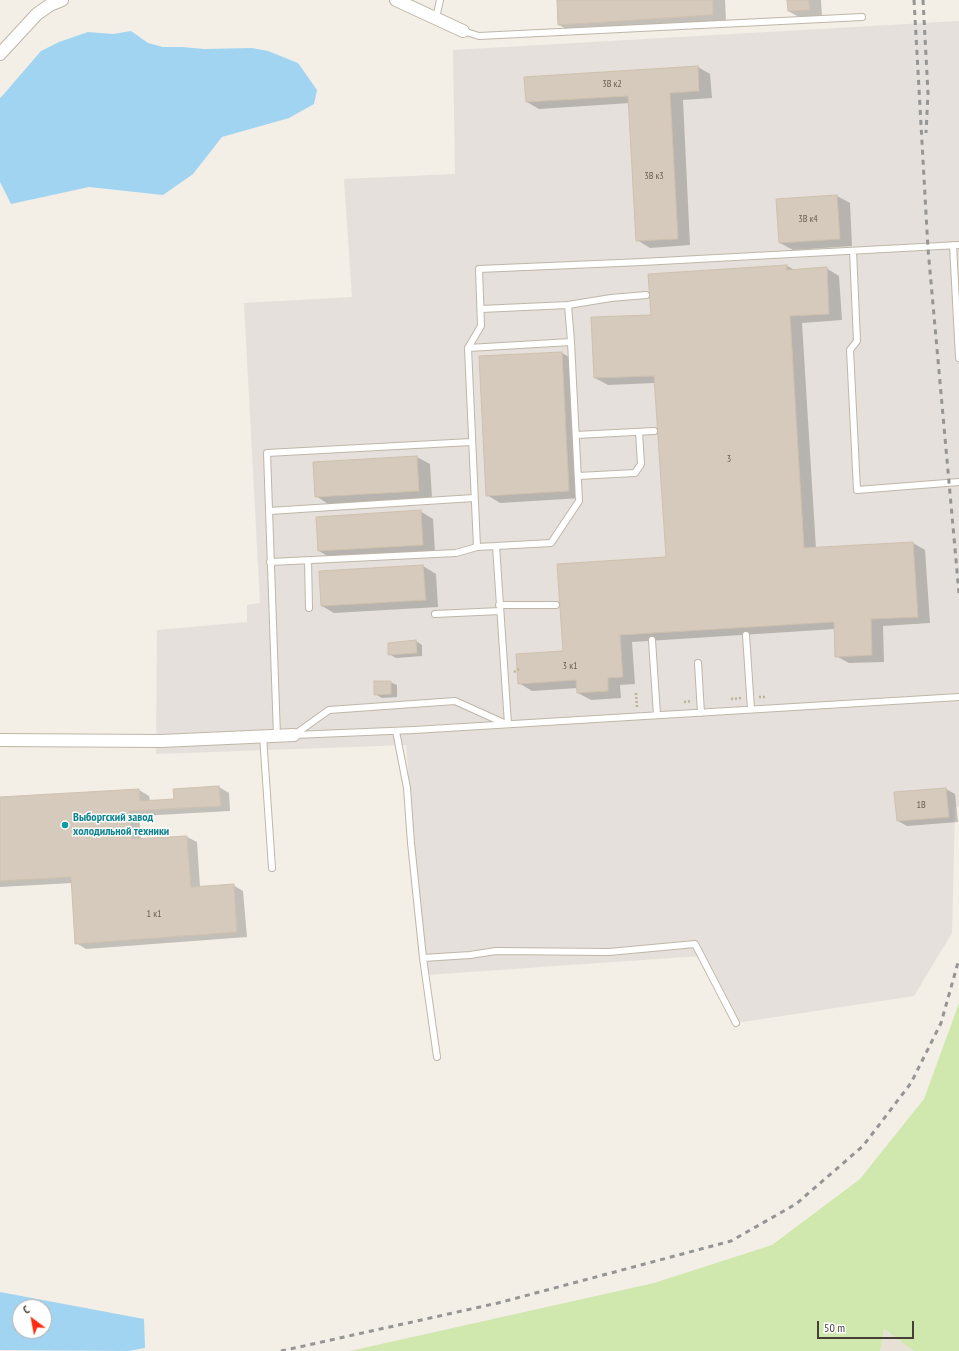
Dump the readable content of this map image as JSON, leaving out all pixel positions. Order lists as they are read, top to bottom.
{
  "places": ["Выборгский завод холодильной техники"],
  "house_numbers": [
    "3В к2",
    "3В к3",
    "3В к4",
    "3",
    "3 к1",
    "1В",
    "1 к1"
  ],
  "scale_bar": "50 m",
  "north": "top left"
}
